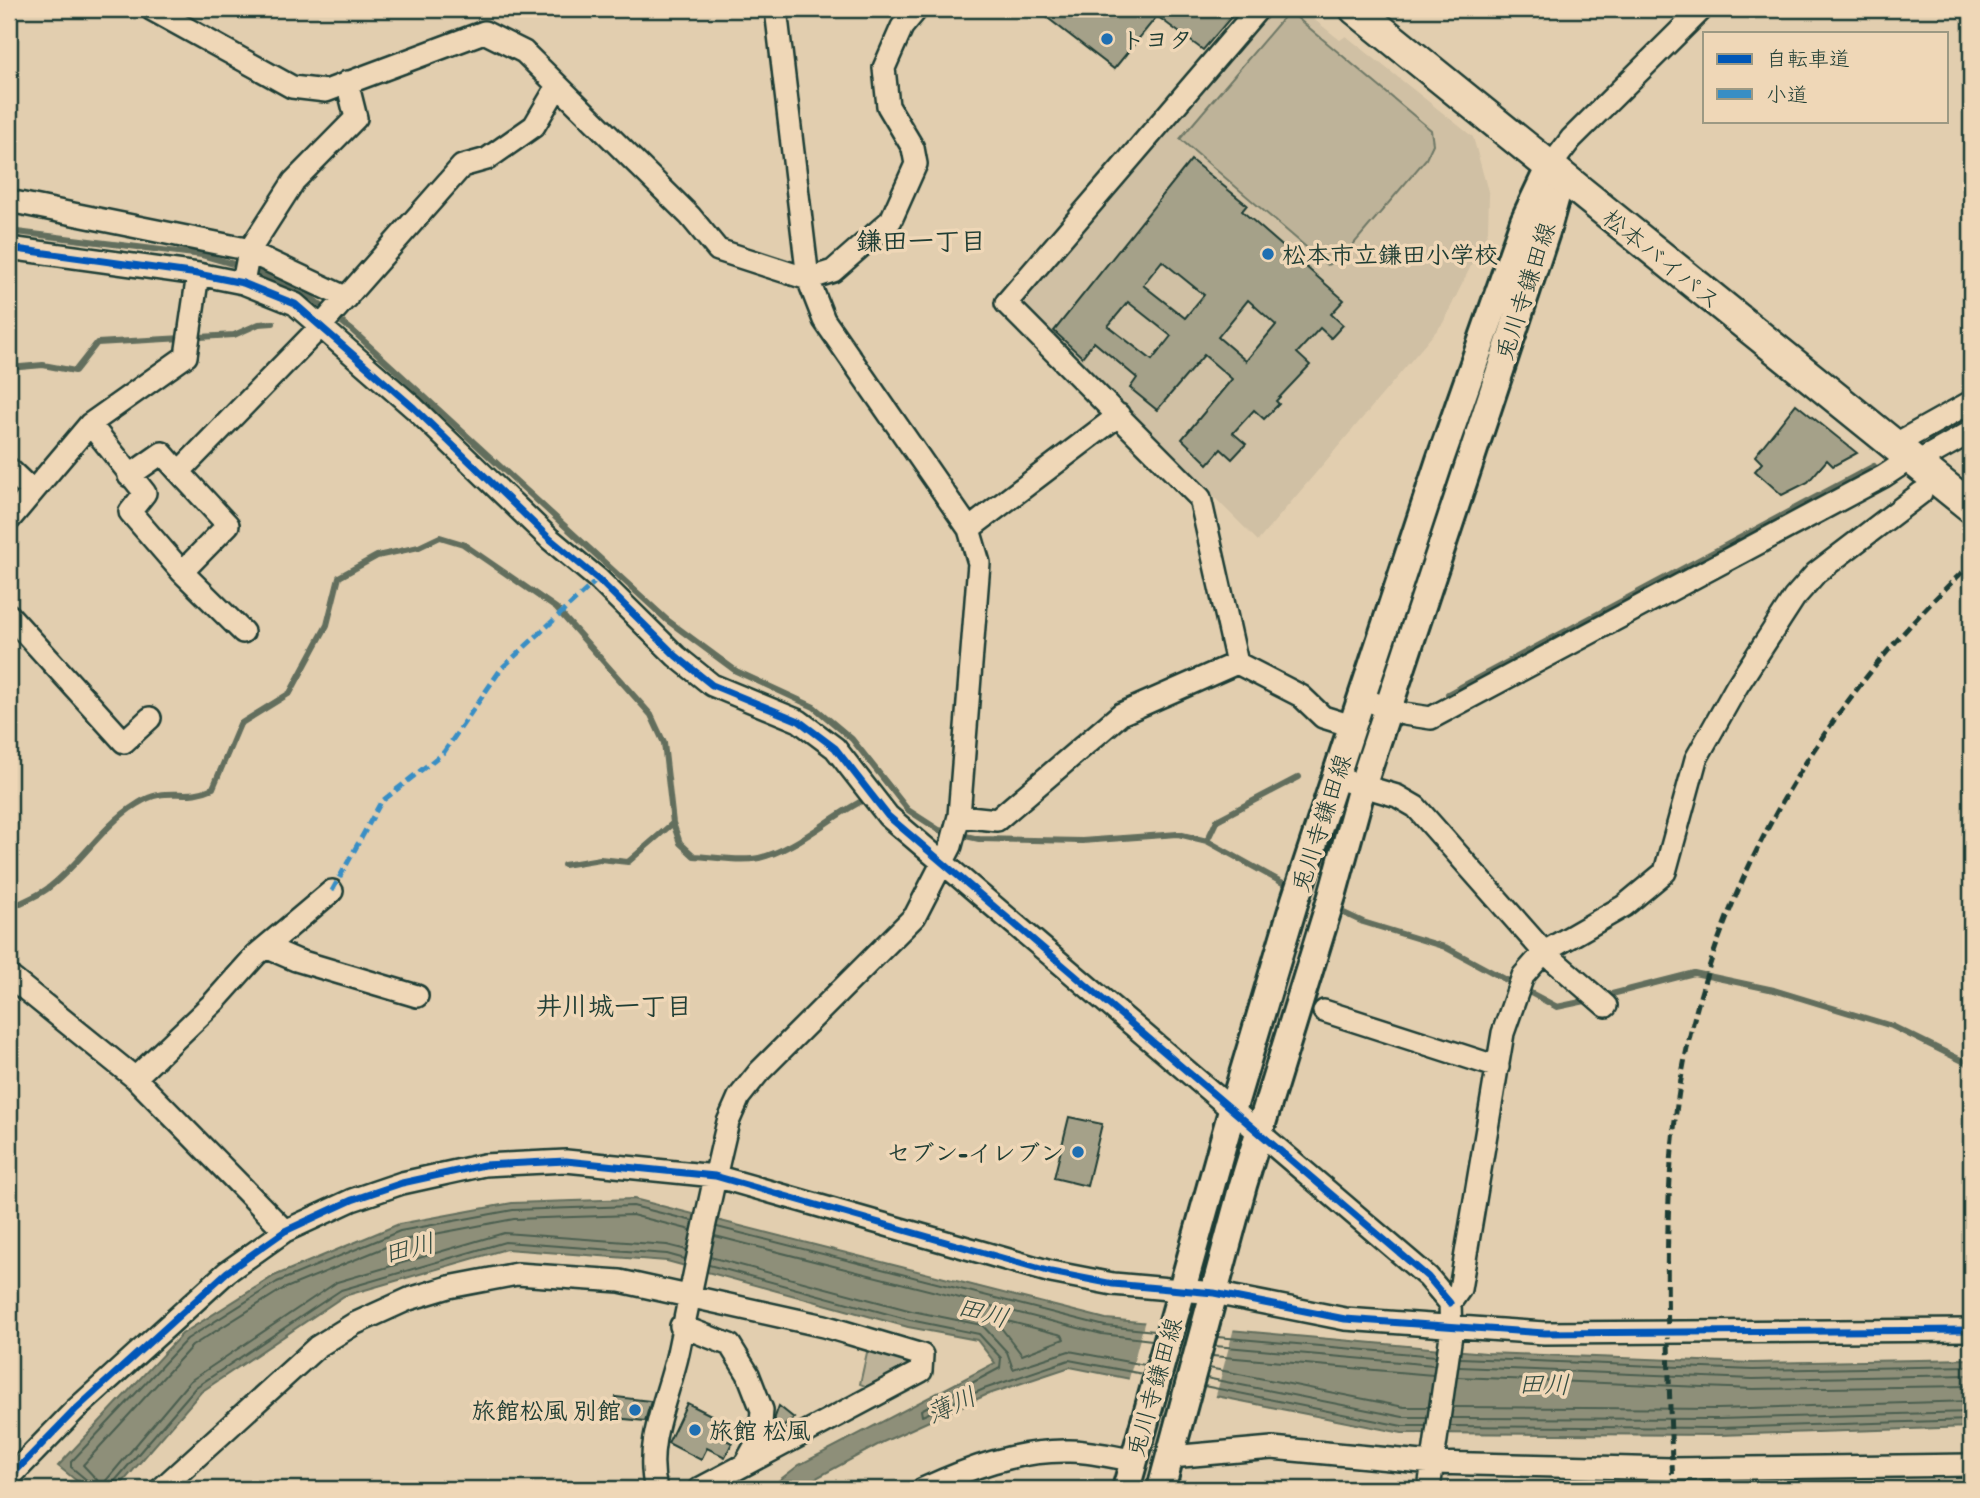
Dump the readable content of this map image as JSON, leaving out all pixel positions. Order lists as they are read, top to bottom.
{
  "streets": {
    "highway": ["松本バイパス"],
    "main road": ["兎川寺鎌田線"]
  },
  "crossings": [
    ["松本バイパス", "兎川寺鎌田線"]
  ],
  "districts": ["鎌田一丁目", "井川城一丁目"],
  "water": ["田川", "薄川"],
  "places": [
    "トヨタ",
    "松本市立鎌田小学校",
    "セブン-イレブン",
    "旅館松風 別館",
    "旅館 松風"
  ],
  "legend": ["自転車道", "小道"]
}
